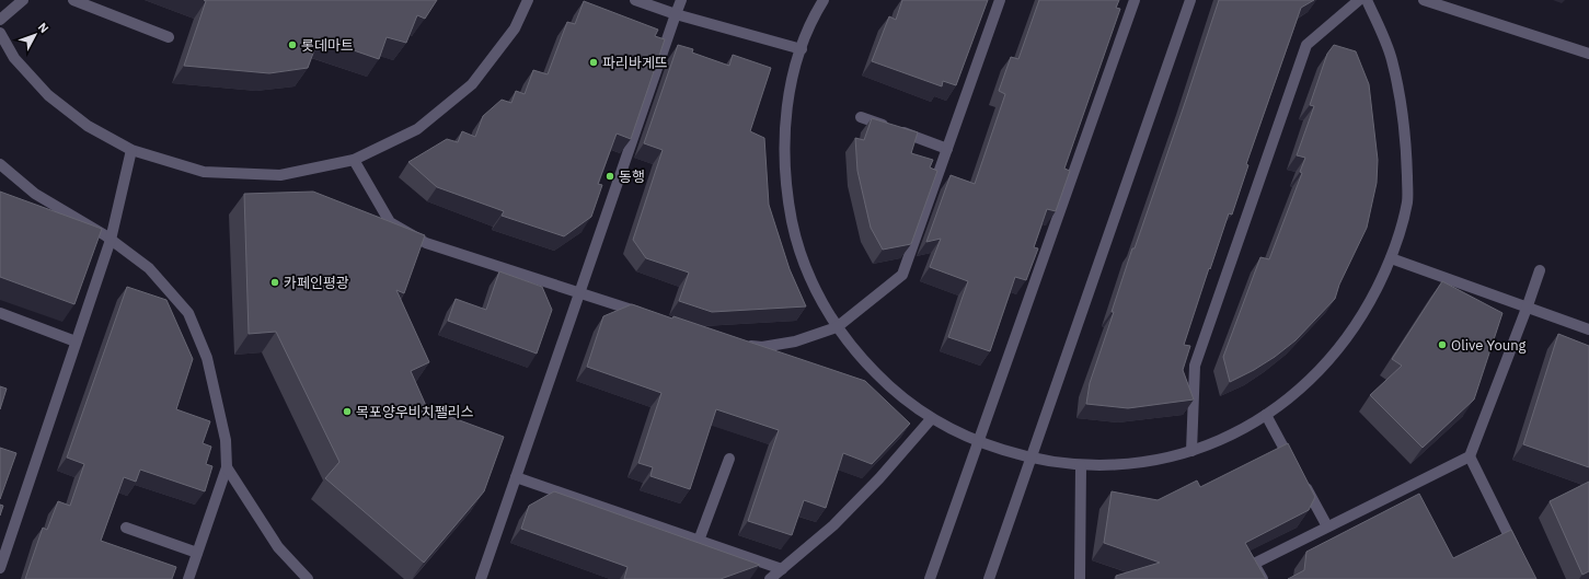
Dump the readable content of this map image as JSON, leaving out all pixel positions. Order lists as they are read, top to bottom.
{
  "places": [
    "롯데마트",
    "파리바게뜨",
    "동행",
    "카페인평광",
    "Olive Young",
    "목포양우비치펠리스"
  ],
  "north": "top right"
}
